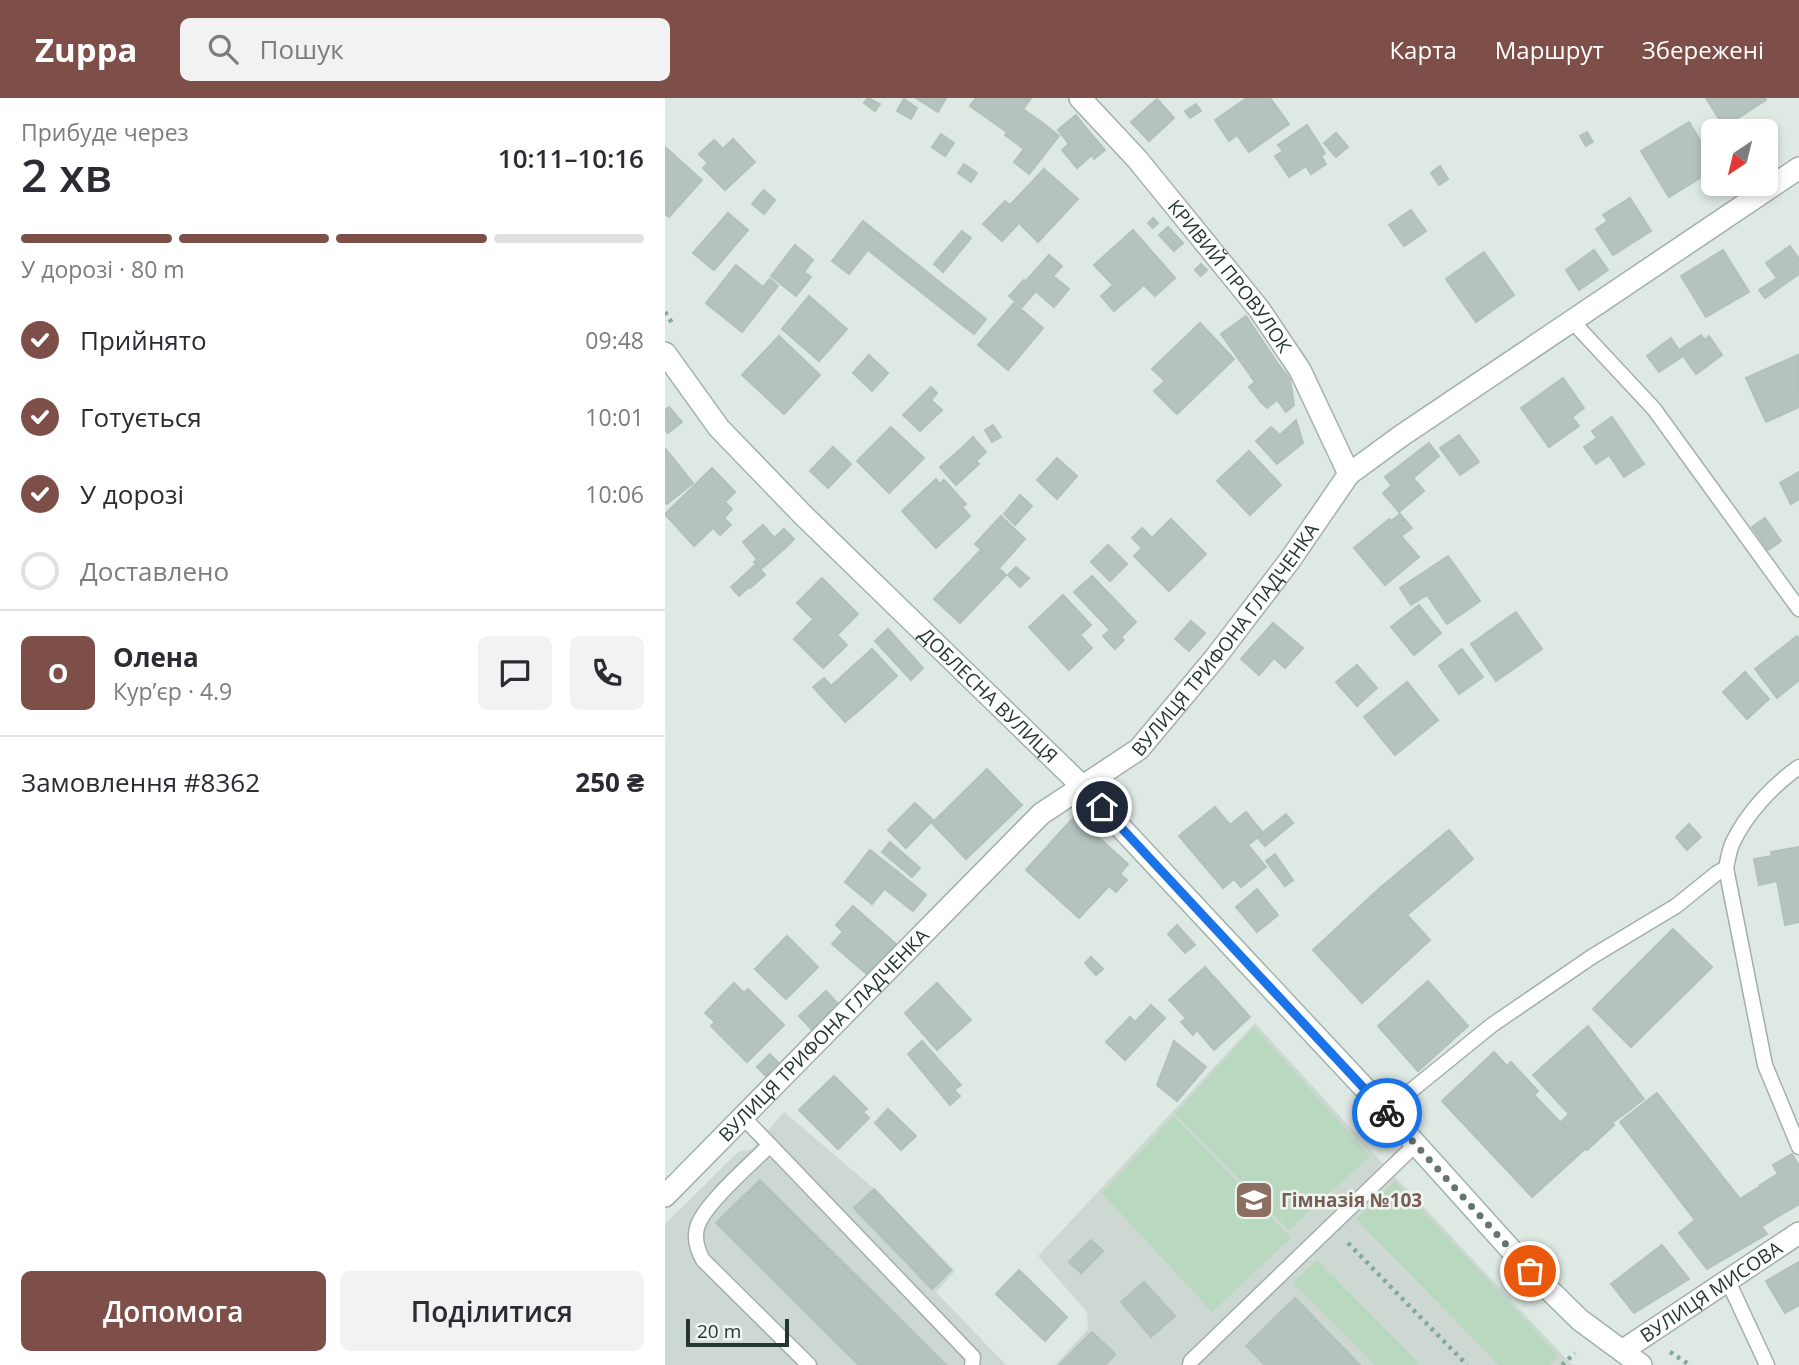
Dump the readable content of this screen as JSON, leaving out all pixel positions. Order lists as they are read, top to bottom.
{
  "streets": {
    "street": [
      "КРИВИЙ ПРОВУЛОК",
      "ВУЛИЦЯ ТРИФОНА ГЛАДЧЕНКА",
      "ДОБЛЕСНА ВУЛИЦЯ",
      "ВУЛИЦЯ МИСОВА"
    ]
  },
  "crossings": [
    ["КРИВИЙ ПРОВУЛОК", "ВУЛИЦЯ ТРИФОНА ГЛАДЧЕНКА"],
    ["ВУЛИЦЯ ТРИФОНА ГЛАДЧЕНКА", "ДОБЛЕСНА ВУЛИЦЯ"],
    ["ДОБЛЕСНА ВУЛИЦЯ", "ВУЛИЦЯ МИСОВА"]
  ],
  "places": {
    "school or university": ["Гімназія №103"]
  },
  "scale_bar": "20 m",
  "north": "bottom left",
  "page": {
    "header": "Zuppa",
    "search": "Пошук",
    "nav": ["Карта", "Маршрут", "Збережені"],
    "heading": ["2 хв", "Прибуде через", "10:11–10:16"],
    "panel": [
      "Олена",
      "Кур’єр · 4.9",
      "Замовлення #8362",
      "250 ₴"
    ],
    "bar": "У дорозі · 80 m",
    "list": [
      ["Прийнято", "09:48"],
      ["Готується", "10:01"],
      ["У дорозі", "10:06"],
      "Доставлено"
    ],
    "round": "О",
    "buttons": ["Допомога", "Поділитися"],
    "scale": "20 m"
  }
}
